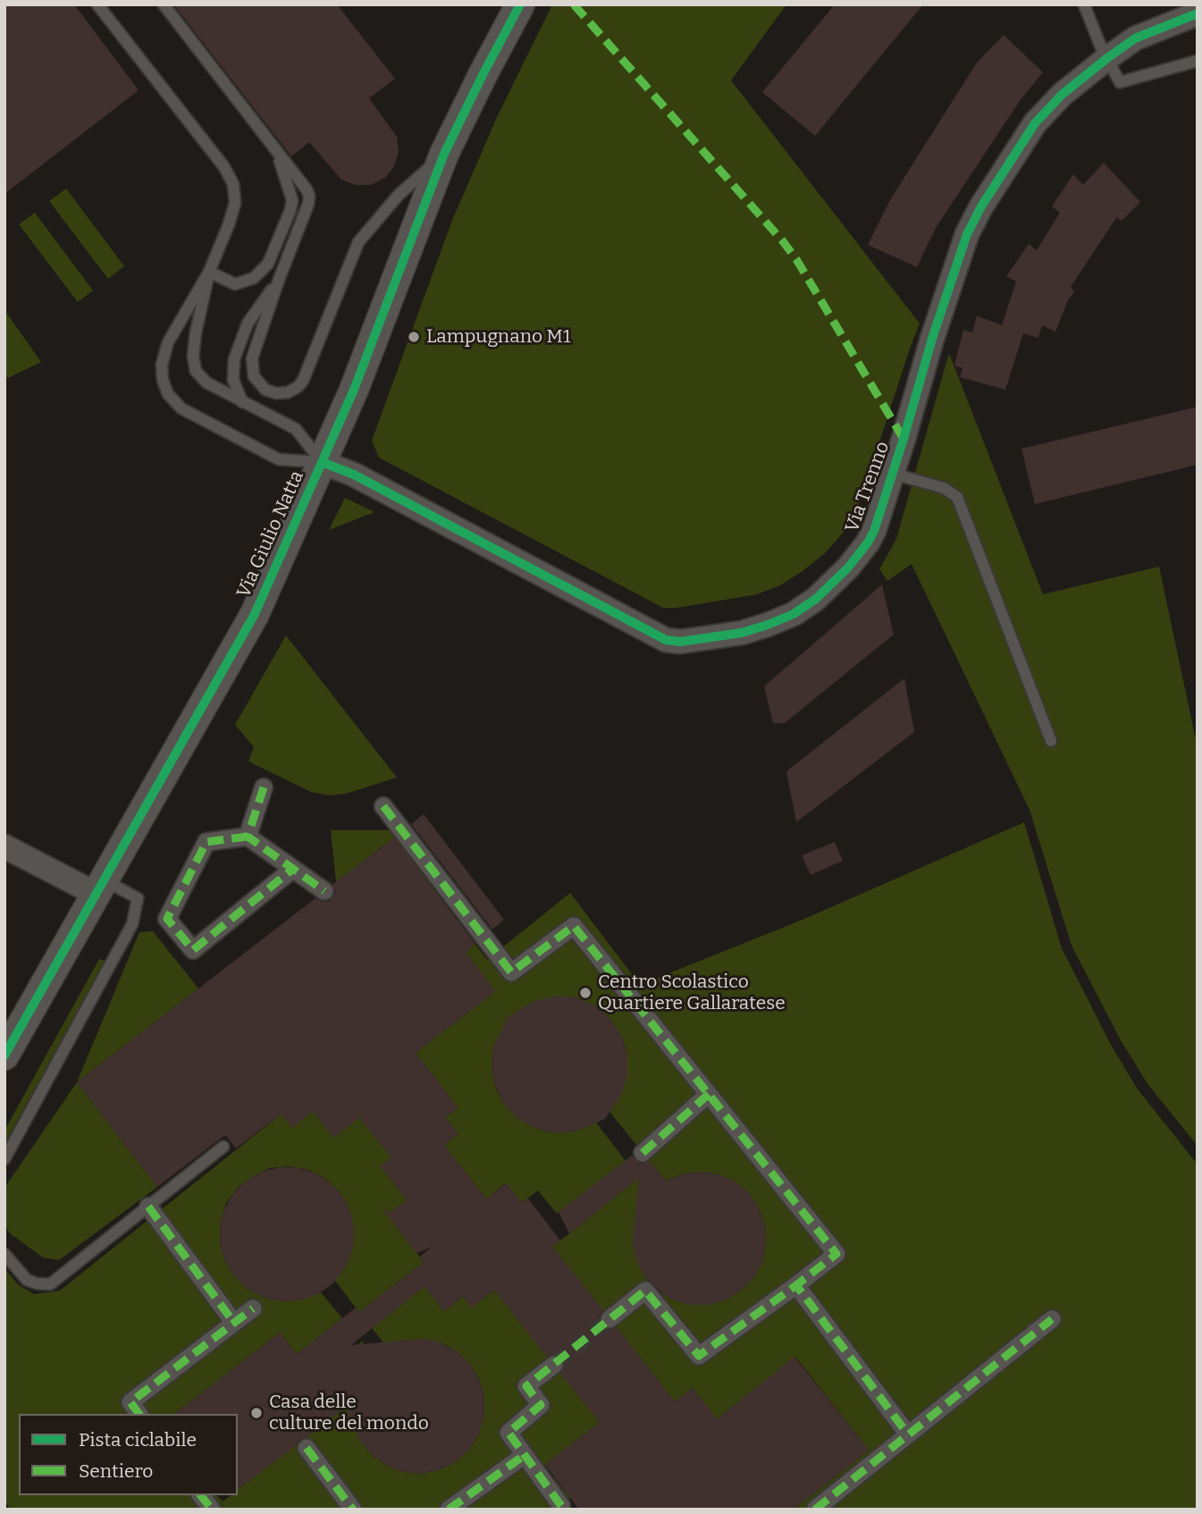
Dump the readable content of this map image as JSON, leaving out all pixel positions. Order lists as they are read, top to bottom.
{
  "streets": {
    "street": ["Via Trenno", "Via Giulio Natta"]
  },
  "crossings": [
    ["Via Trenno", "Via Giulio Natta"]
  ],
  "places": ["Lampugnano M1", "Centro Scolastico Quartiere Gallaratese", "Casa delle culture del mondo"],
  "legend": ["Pista ciclabile", "Sentiero"]
}
